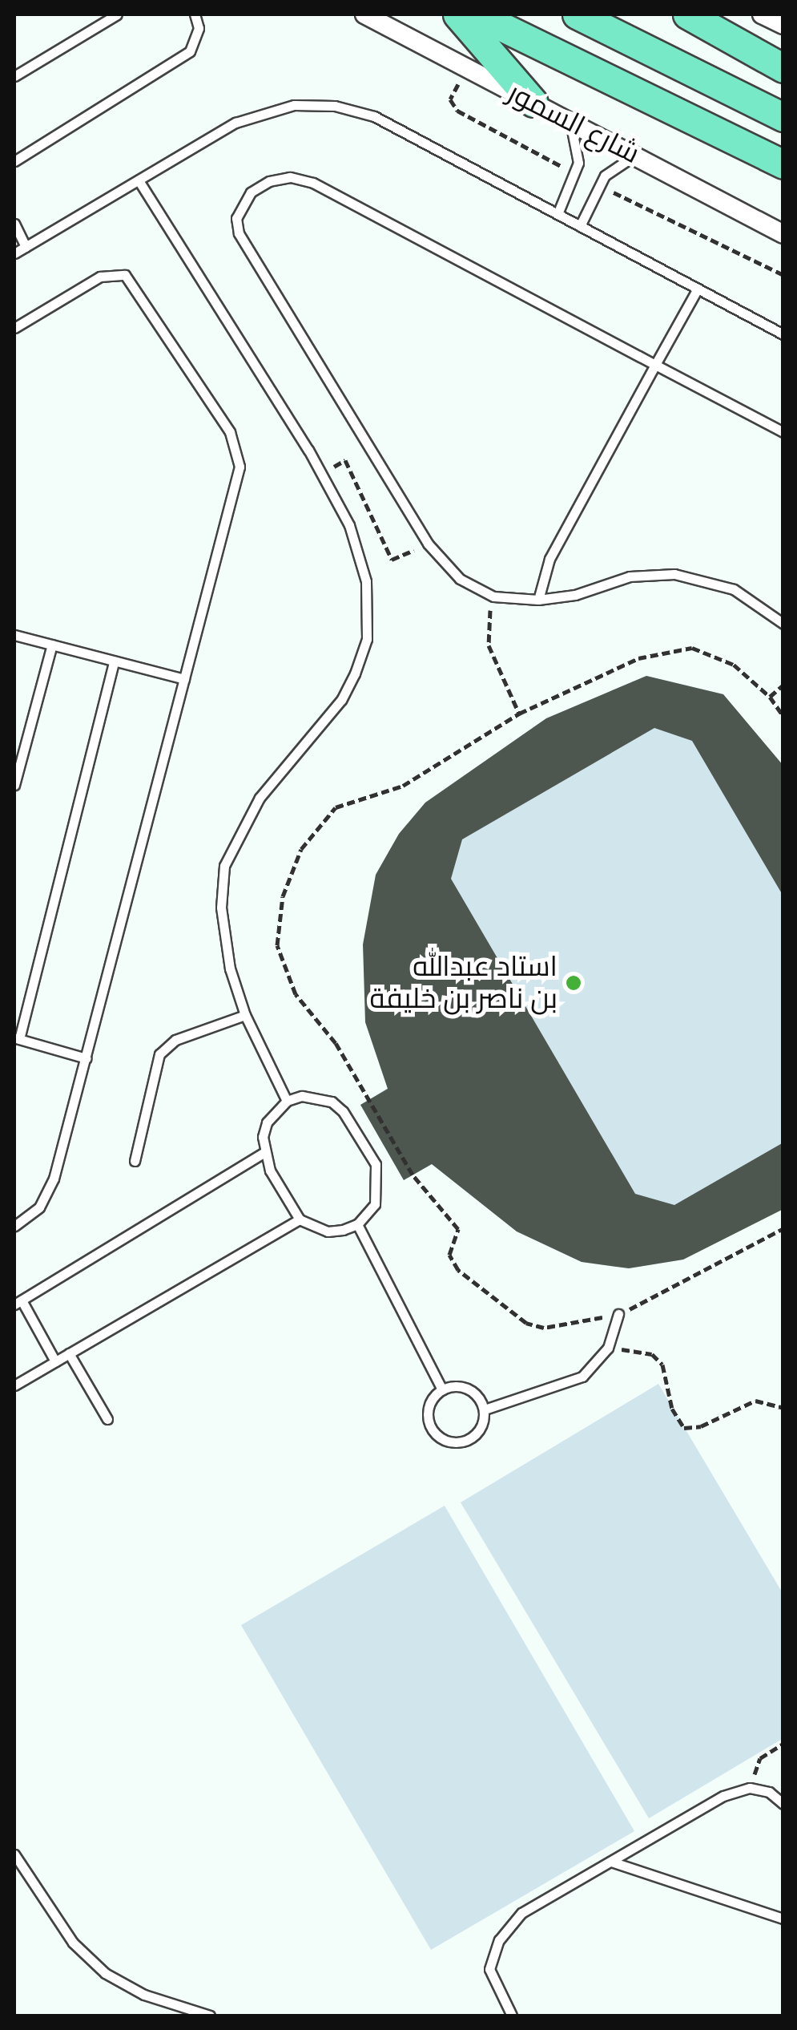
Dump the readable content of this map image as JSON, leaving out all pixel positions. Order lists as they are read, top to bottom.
{
  "streets": {
    "main road": ["شارع السمور"]
  },
  "places": ["استاد عبدالله بن ناصر بن خليفة"]
}
